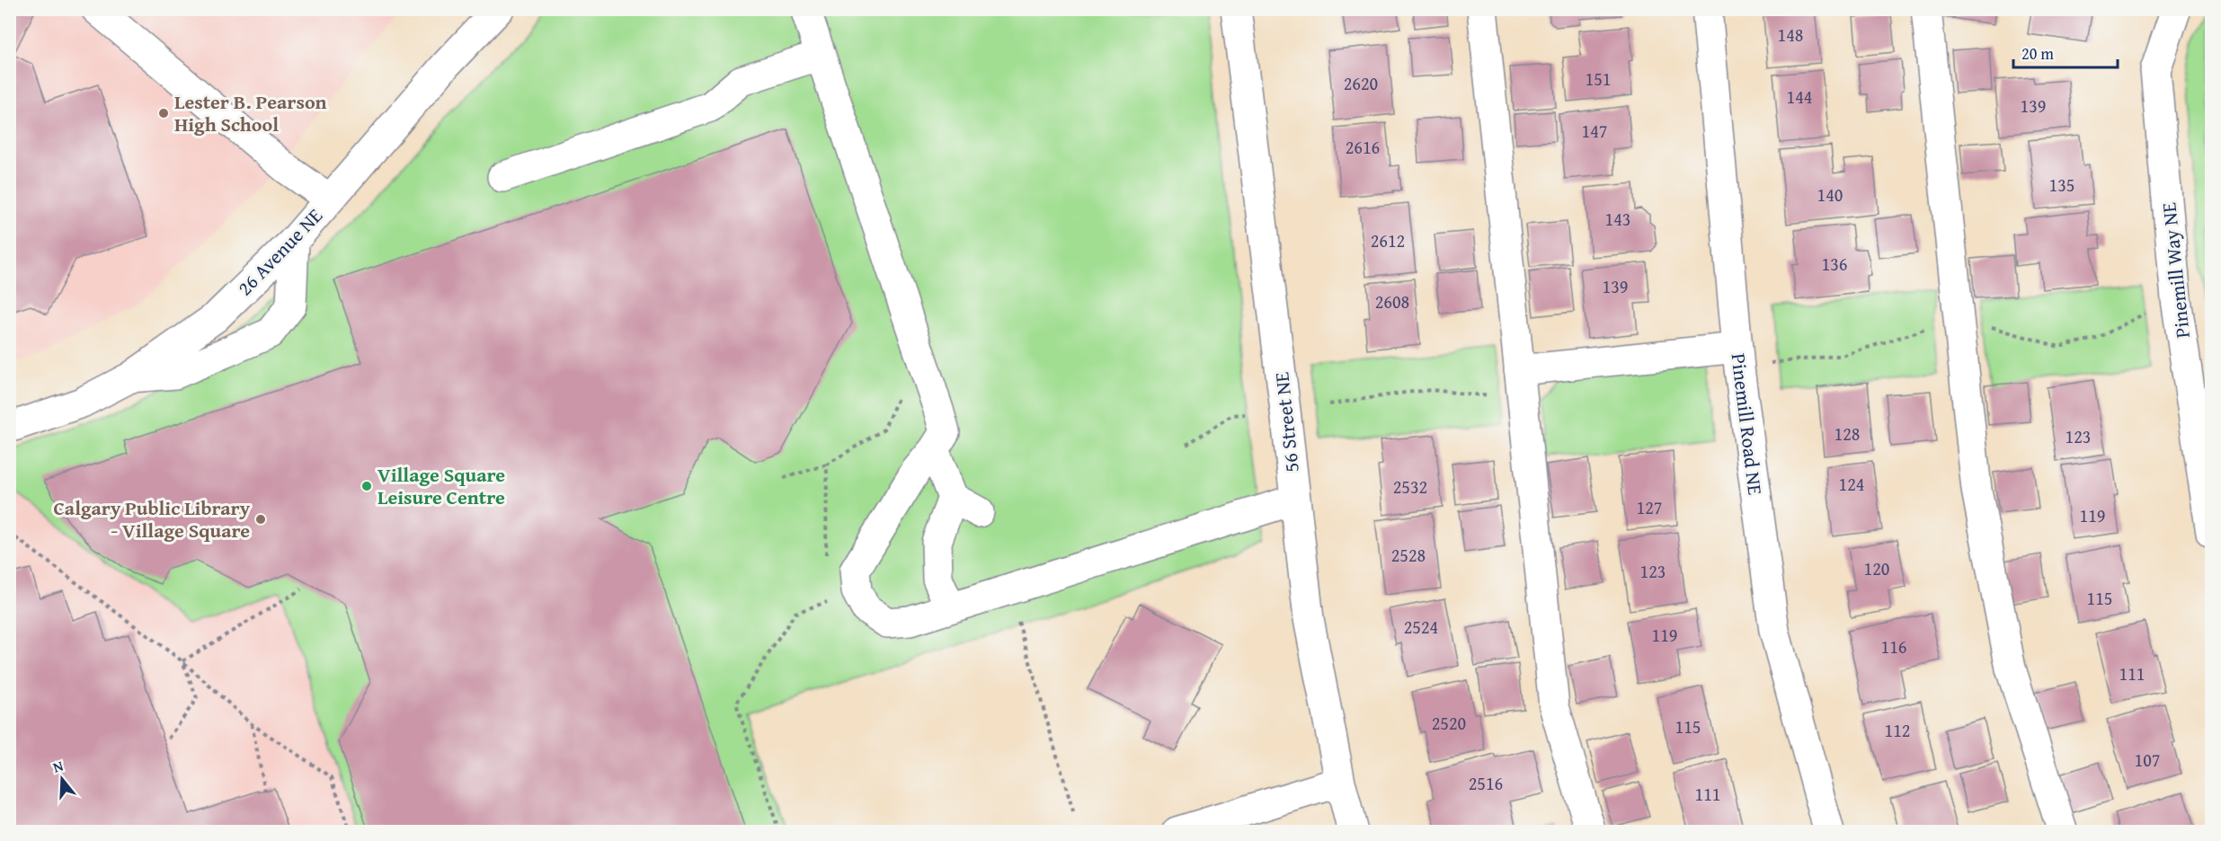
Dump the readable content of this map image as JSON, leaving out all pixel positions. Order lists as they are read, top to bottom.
{
  "streets": {
    "street": [
      "26 Avenue NE",
      "Pinemill Way NE",
      "56 Street NE",
      "Pinemill Road NE"
    ]
  },
  "places": ["Lester B. Pearson High School", "Village Square Leisure Centre", "Calgary Public Library - Village Square"],
  "house_numbers": [
    "148",
    "151",
    "2620",
    "144",
    "139",
    "147",
    "2616",
    "135",
    "140",
    "143",
    "2612",
    "136",
    "139",
    "2608",
    "128",
    "123",
    "124",
    "2532",
    "127",
    "119",
    "2528",
    "120",
    "123",
    "115",
    "2524",
    "119",
    "116",
    "111",
    "2520",
    "115",
    "112",
    "107",
    "2516",
    "111"
  ],
  "scale_bar": "20 m",
  "north": "top"
}
